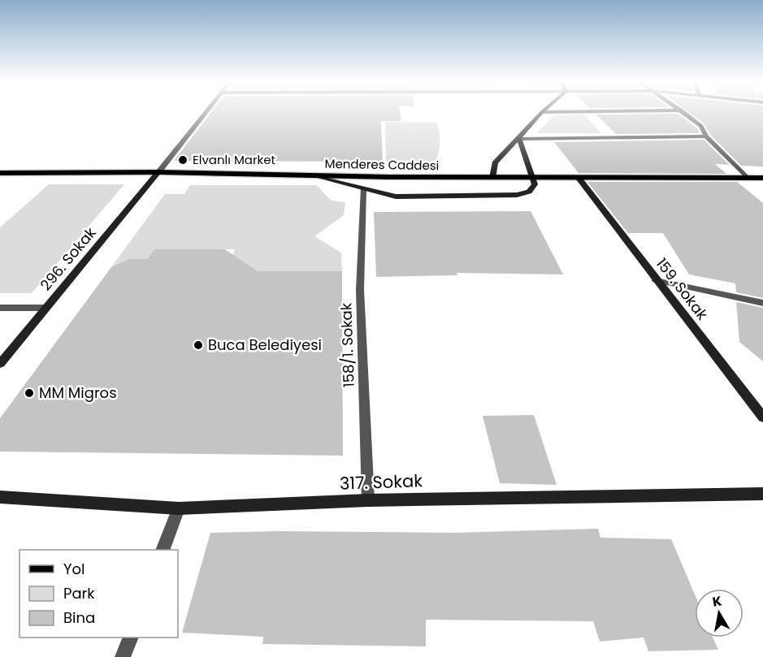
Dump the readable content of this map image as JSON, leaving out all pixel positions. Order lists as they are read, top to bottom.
{
  "streets": {
    "main road": ["Menderes Caddesi"],
    "street": [
      "296. Sokak",
      "159. Sokak",
      "158/1. Sokak",
      "317. Sokak"
    ]
  },
  "crossings": [
    ["Menderes Caddesi", "296. Sokak"],
    ["Menderes Caddesi", "159. Sokak"],
    ["158/1. Sokak", "317. Sokak"]
  ],
  "places": ["Elvanlı Market", "Buca Belediyesi", "MM Migros"],
  "legend": ["Yol", "Park", "Bina"],
  "north": "top"
}
